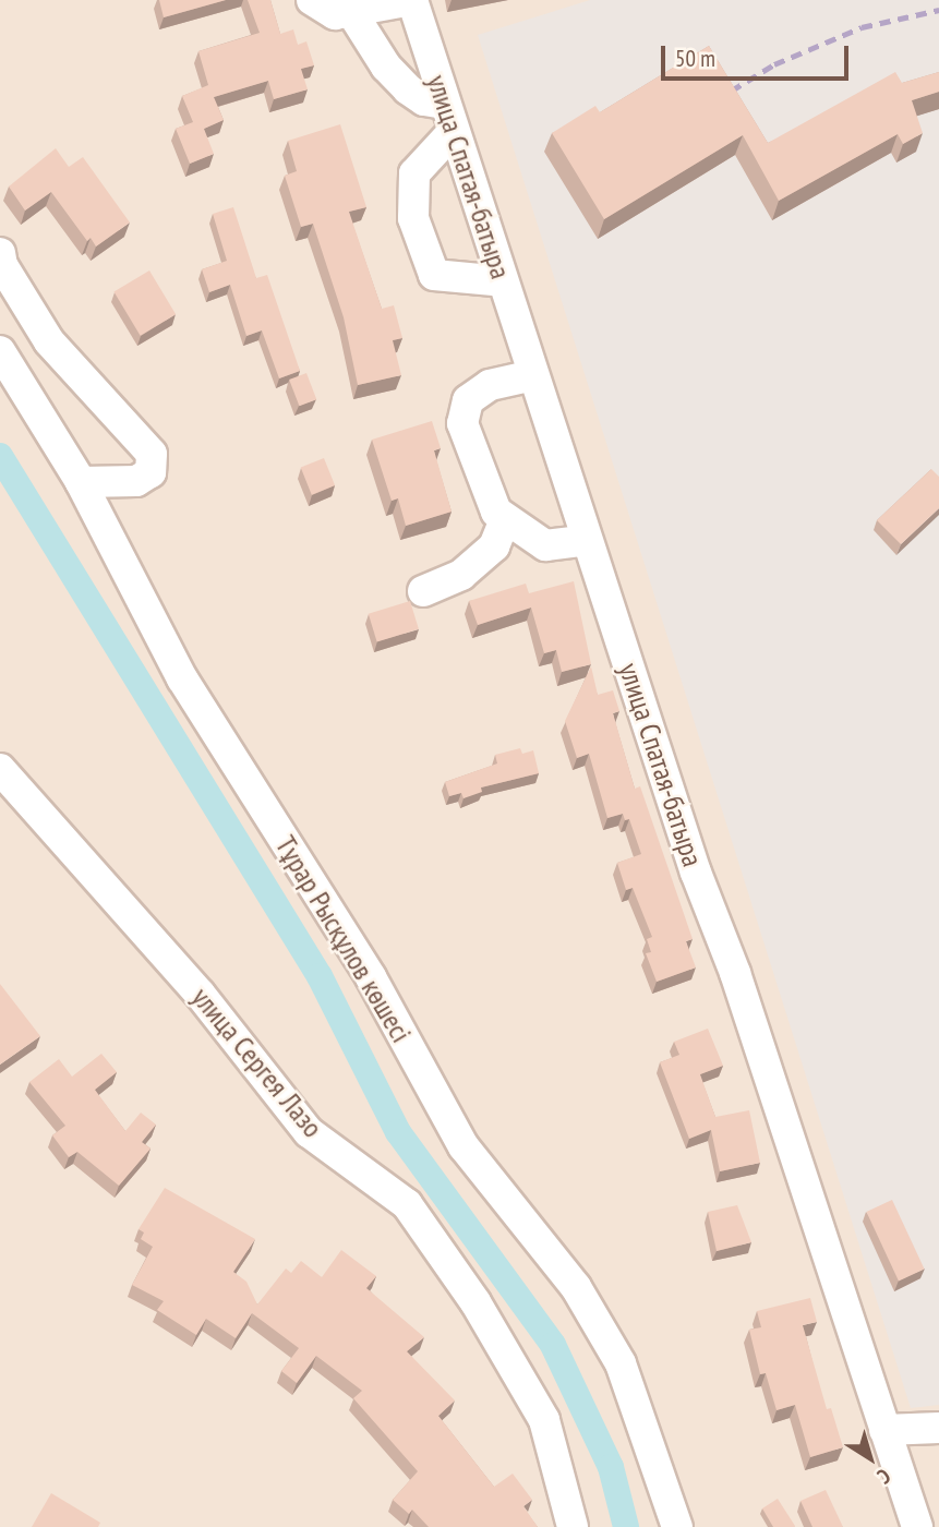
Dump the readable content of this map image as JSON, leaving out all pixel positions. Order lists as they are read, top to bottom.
{
  "streets": {
    "street": ["улица Спатая-батыра", "Тұрар Рысқұлов көшесі", "улица Сергея Лазо"]
  },
  "scale_bar": "50 m",
  "north": "bottom right"
}
